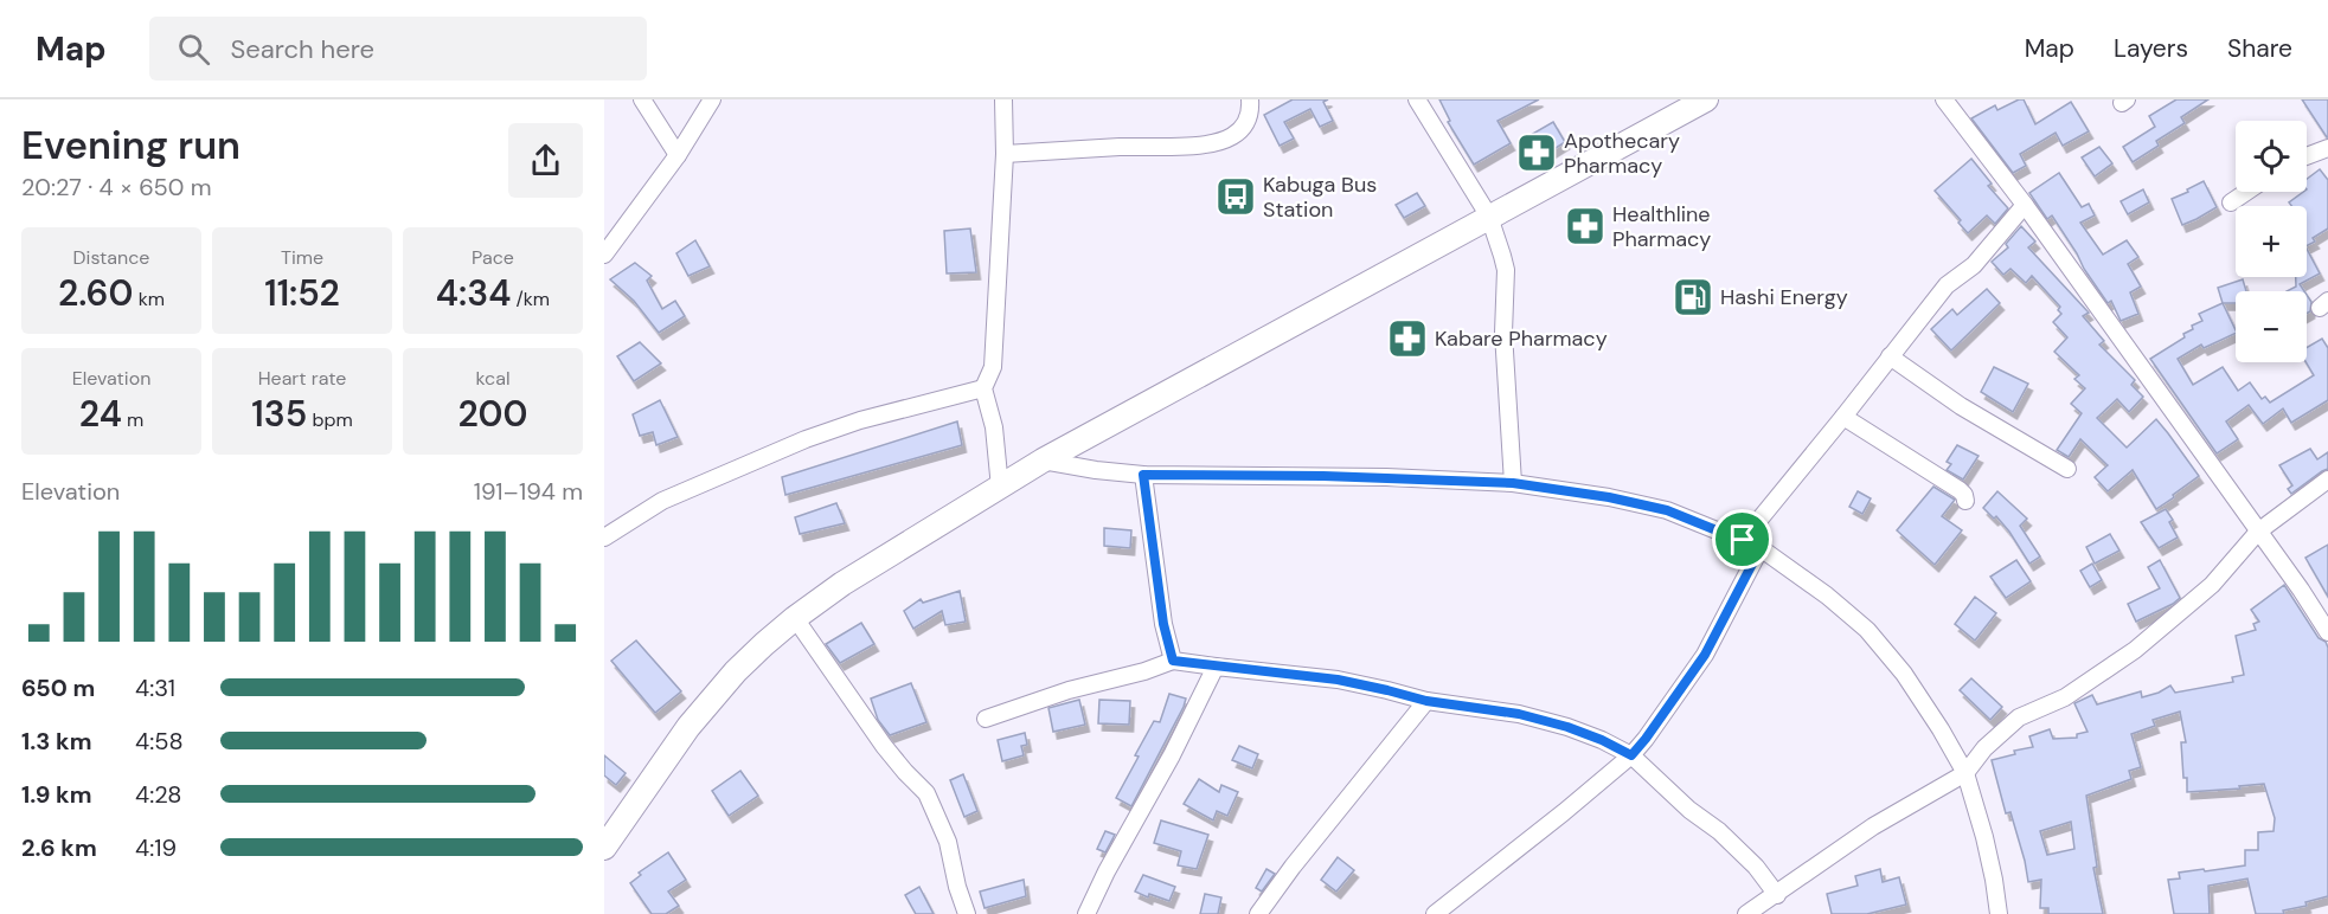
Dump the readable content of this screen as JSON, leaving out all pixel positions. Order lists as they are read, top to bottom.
{
  "places": {
    "pharmacy": ["Apothecary Pharmacy", "Healthline Pharmacy", "Kabare Pharmacy"],
    "bus stop": ["Kabuga Bus Station"],
    "fuel station": ["Hashi Energy"]
  },
  "page": {
    "header": "Map",
    "search": "Search here",
    "nav": ["Map", "Layers", "Share"],
    "heading": ["Evening run", "20:27 · 4 × 650 m"],
    "map_buttons": ["+", "−"],
    "stats": [
      ["Distance", "2.60 km"],
      ["Time", "11:52"],
      ["Pace", "4:34 /km"],
      ["Elevation", "24 m"],
      ["Heart rate", "135 bpm"],
      ["kcal", "200"]
    ],
    "chart": ["Elevation", "191–194 m"],
    "list": [
      {
        "name": "650 m",
        "note": "4:31"
      },
      {
        "name": "1.3 km",
        "note": "4:58"
      },
      {
        "name": "1.9 km",
        "note": "4:28"
      },
      {
        "name": "2.6 km",
        "note": "4:19"
      }
    ]
  }
}
